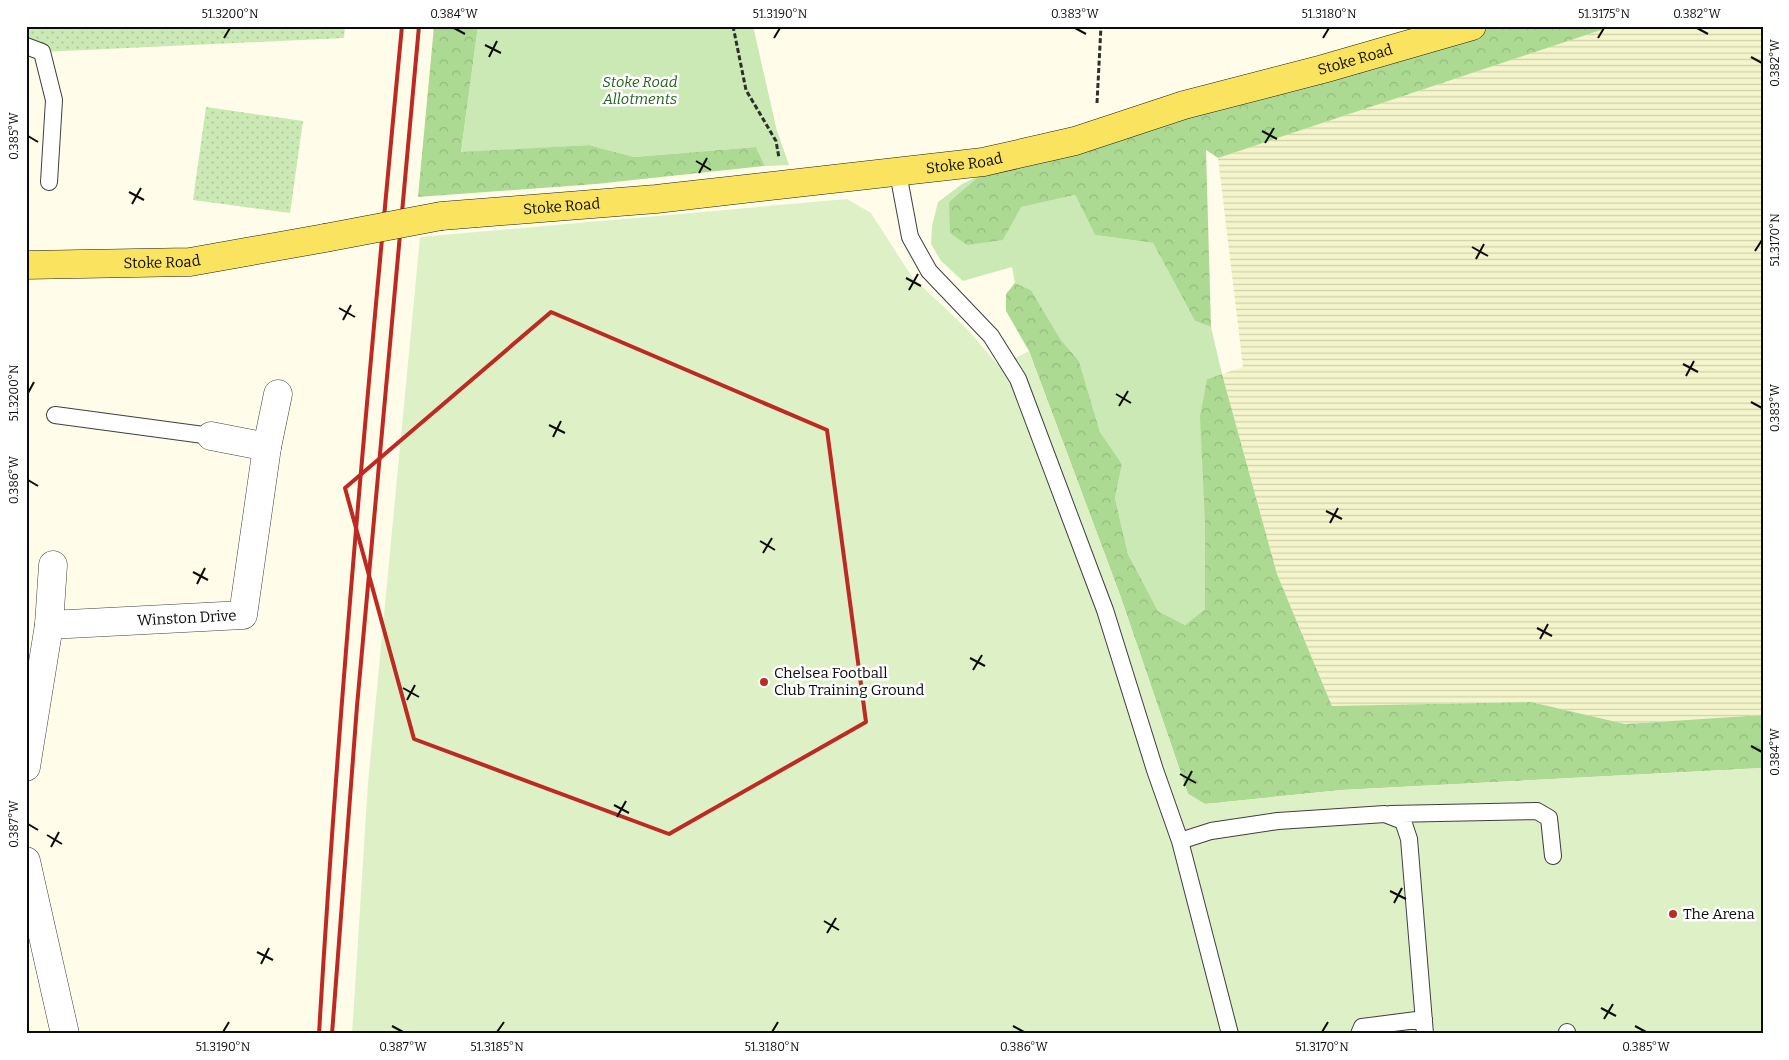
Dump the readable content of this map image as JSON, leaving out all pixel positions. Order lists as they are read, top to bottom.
{
  "streets": {
    "main road": ["Stoke Road"],
    "street": ["Winston Drive"]
  },
  "parks": ["Stoke Road Allotments"],
  "places": ["Chelsea Football Club Training Ground", "The Arena"],
  "coordinates": [
    "51.3200°N",
    "0.384°W",
    "51.3190°N",
    "0.383°W",
    "51.3180°N",
    "51.3175°N",
    "0.382°W",
    "0.385°W",
    "51.3170°N",
    "0.386°W",
    "0.387°W",
    "51.3185°N"
  ]
}
